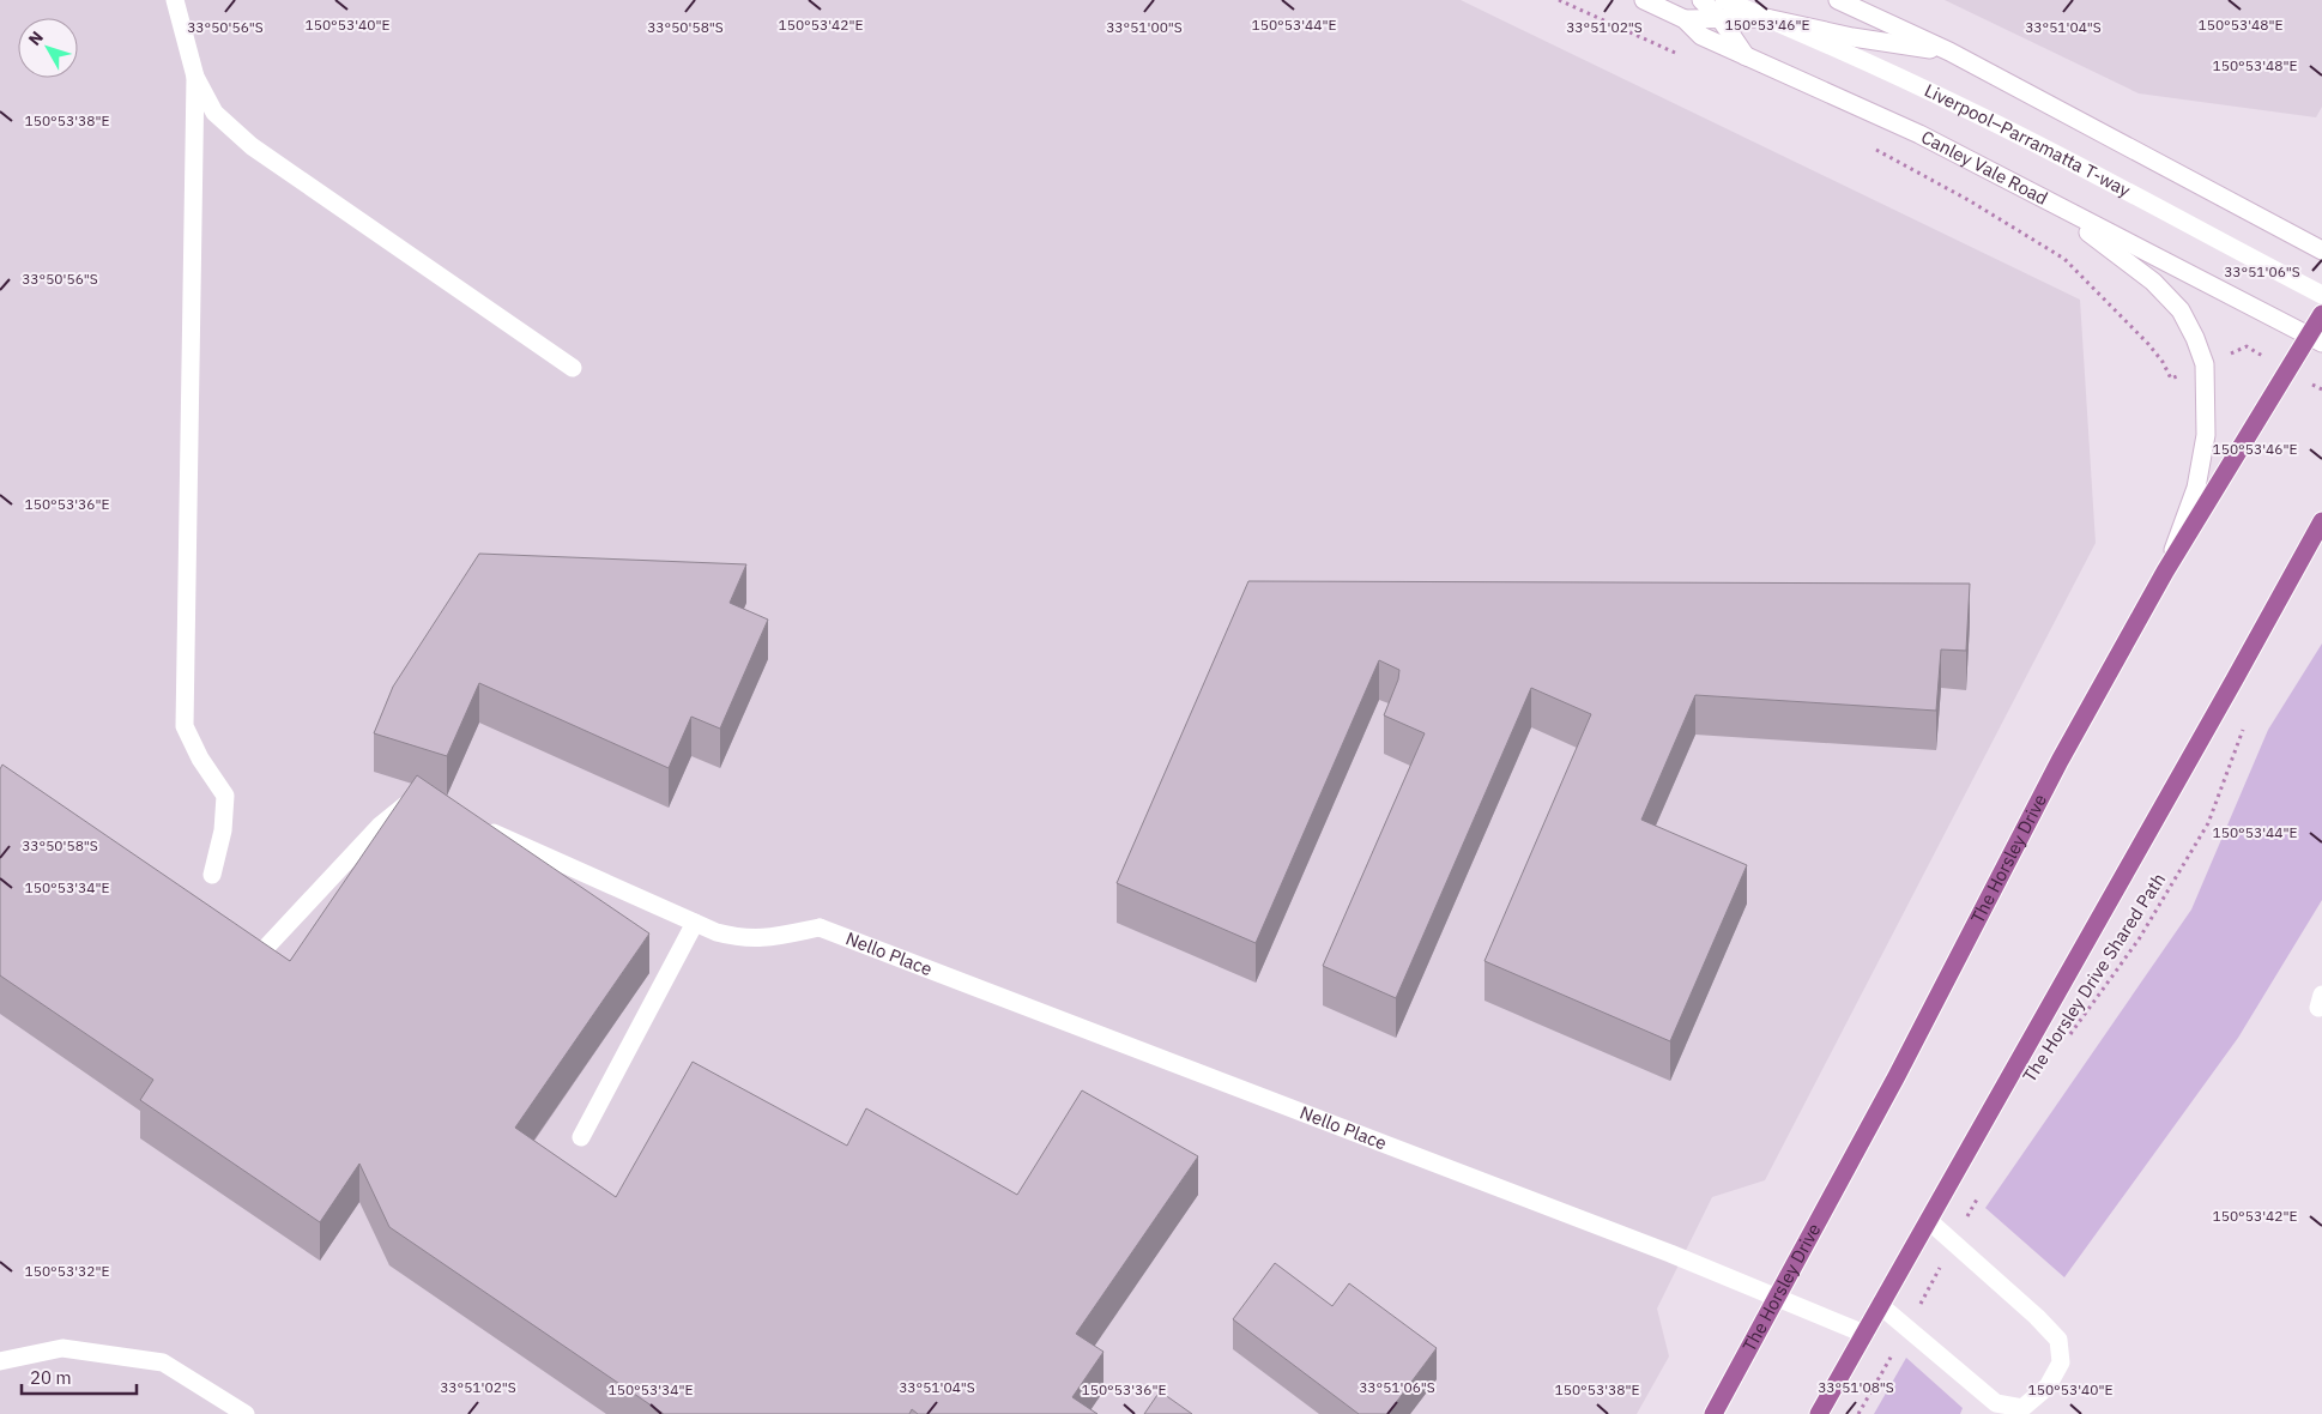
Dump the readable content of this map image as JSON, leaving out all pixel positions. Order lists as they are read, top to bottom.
{
  "streets": {
    "main road": ["The Horsley Drive"],
    "street": ["Liverpool–Parramatta T-way", "Canley Vale Road", "Nello Place"],
    "path": ["The Horsley Drive Shared Path"]
  },
  "crossings": [
    ["Canley Vale Road", "The Horsley Drive"],
    ["The Horsley Drive", "Nello Place"]
  ],
  "scale_bar": "20 m",
  "north": "top left",
  "coordinates": [
    "150°53'48\"E",
    "150°53'40\"E",
    "150°53'42\"E",
    "150°53'44\"E",
    "150°53'46\"E",
    "33°50'56\"S",
    "33°50'58\"S",
    "33°51'00\"S",
    "33°51'02\"S",
    "33°51'04\"S",
    "150°53'38\"E",
    "33°51'06\"S",
    "150°53'36\"E",
    "150°53'34\"E",
    "150°53'32\"E",
    "33°51'08\"S"
  ]
}
